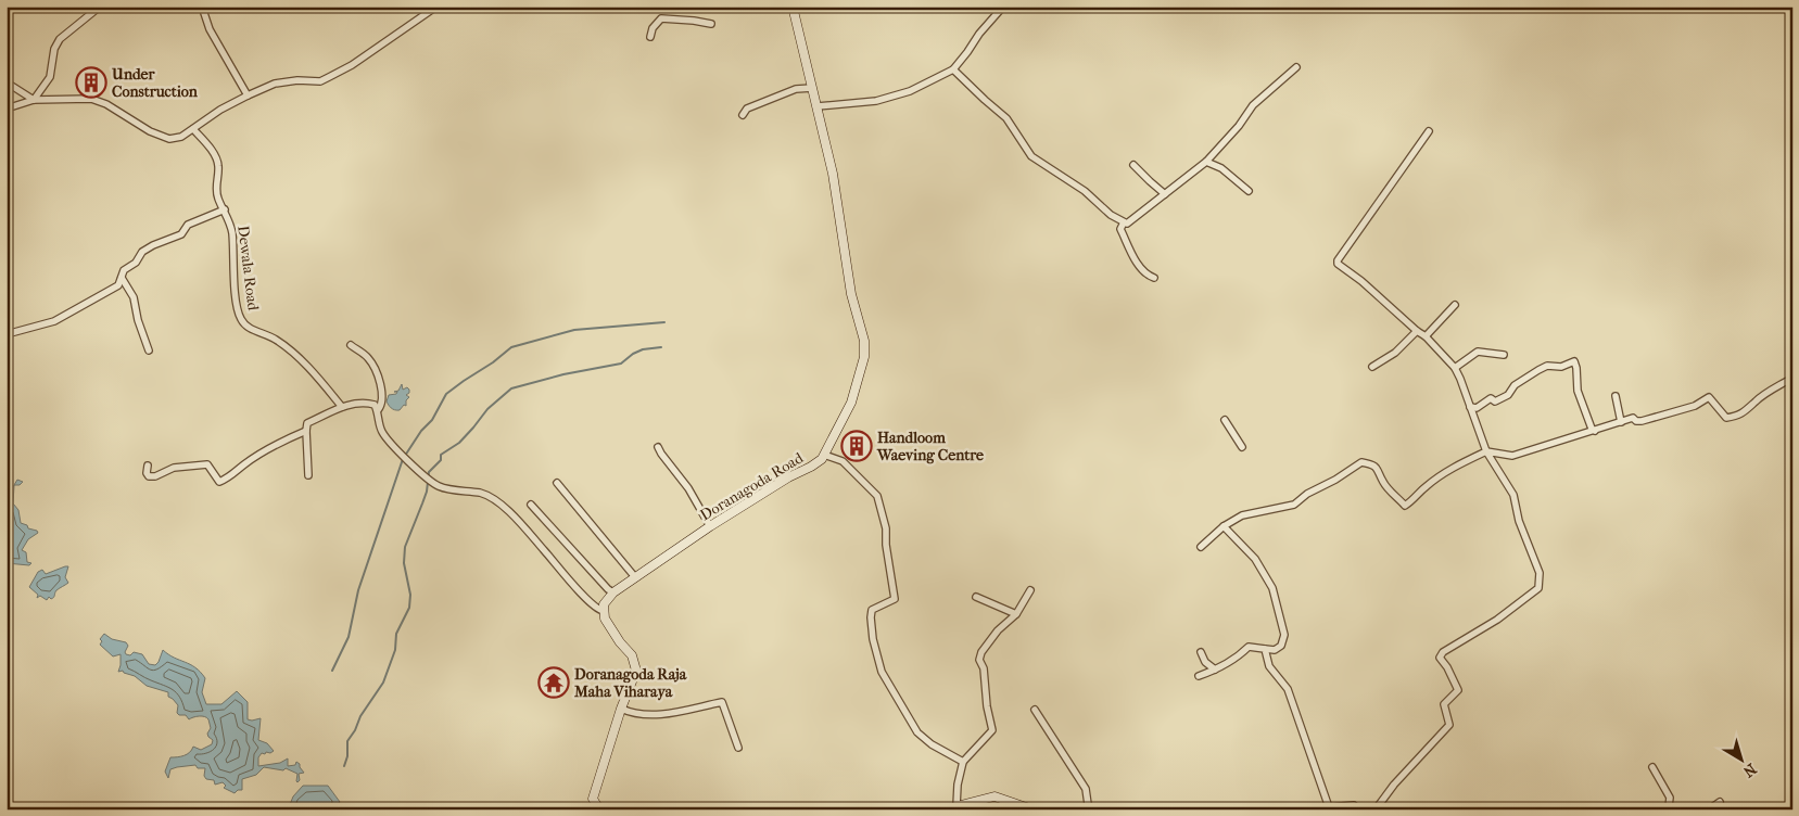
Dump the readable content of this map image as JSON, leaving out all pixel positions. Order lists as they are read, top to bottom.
{
  "streets": {
    "street": ["Dewala Road", "Doranagoda Road"]
  },
  "places": {
    "building": ["Under Construction", "Handloom Waeving Centre"],
    "temple": ["Doranagoda Raja Maha Viharaya"]
  },
  "north": "bottom right"
}
